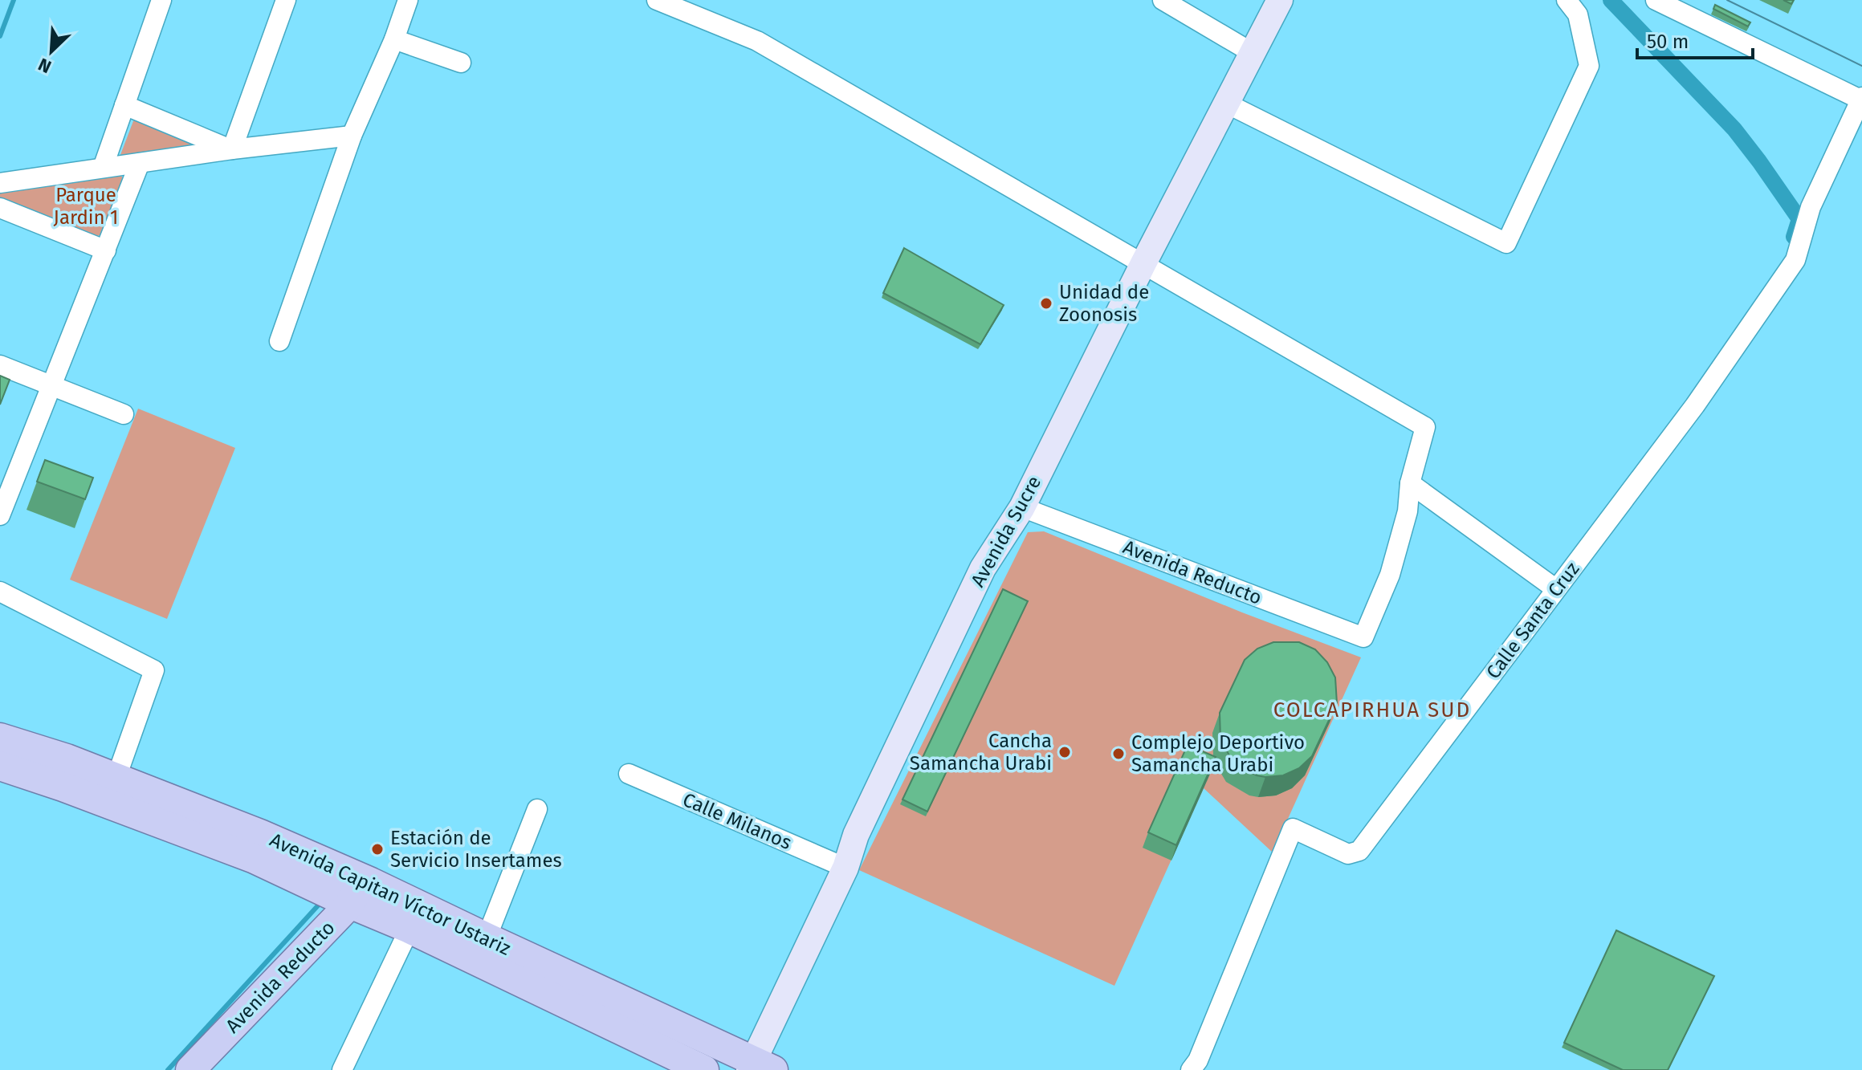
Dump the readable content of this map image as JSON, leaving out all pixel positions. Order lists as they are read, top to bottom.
{
  "streets": {
    "main road": ["Avenida Reducto", "Avenida Capitan Víctor Ustariz"],
    "street": ["Avenida Sucre", "Calle Santa Cruz", "Calle Milanos"]
  },
  "crossings": [
    ["Avenida Sucre", "Avenida Reducto"],
    ["Avenida Sucre", "Calle Milanos"],
    ["Avenida Sucre", "Avenida Capitan Víctor Ustariz"],
    ["Avenida Reducto", "Avenida Capitan Víctor Ustariz"]
  ],
  "districts": ["COLCAPIRHUA SUD"],
  "parks": ["Parque Jardin 1"],
  "places": [
    "Unidad de Zoonosis",
    "Cancha Samancha Urabi",
    "Complejo Deportivo Samancha Urabi",
    "Estación de Servicio Insertames"
  ],
  "scale_bar": "50 m",
  "north": "bottom left"
}
